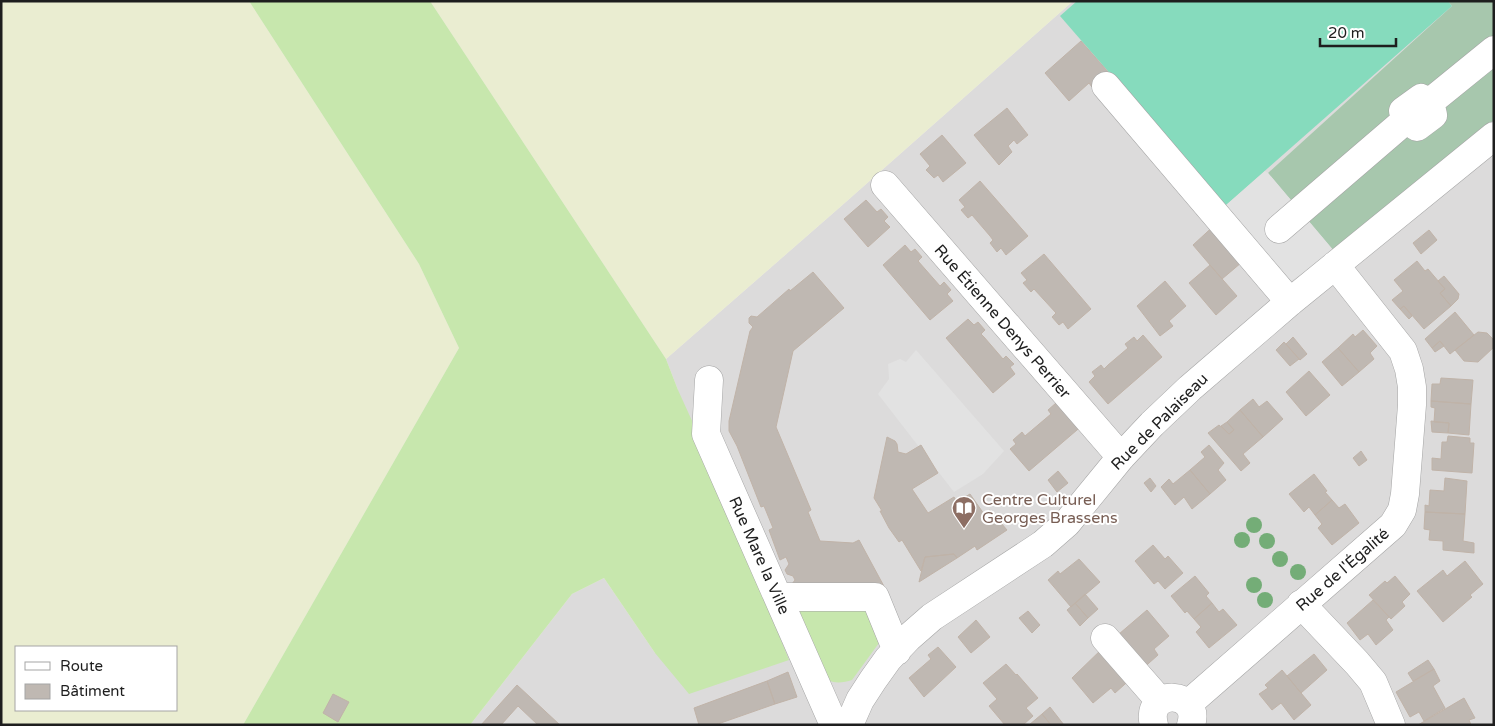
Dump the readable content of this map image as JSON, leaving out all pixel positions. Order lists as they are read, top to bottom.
{
  "streets": {
    "street": [
      "Rue Étienne Denys Perrier",
      "Rue de Palaiseau",
      "Rue Mare la Ville",
      "Rue de l'Égalité"
    ]
  },
  "crossings": [
    ["Rue Étienne Denys Perrier", "Rue de Palaiseau"],
    ["Rue de Palaiseau", "Rue de l'Égalité"]
  ],
  "places": {
    "library": ["Centre Culturel Georges Brassens"]
  },
  "legend": ["Route", "Bâtiment"],
  "scale_bar": "20 m"
}
